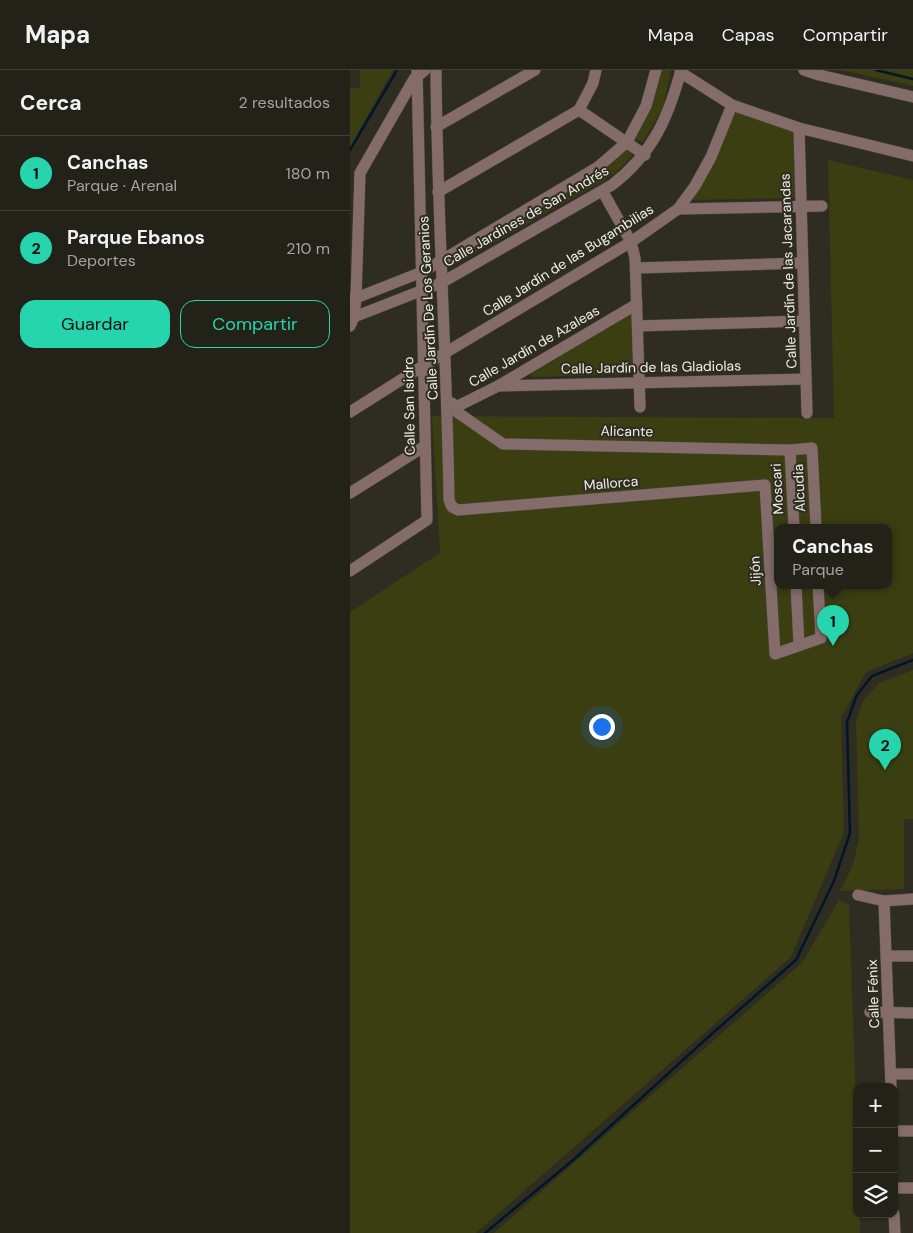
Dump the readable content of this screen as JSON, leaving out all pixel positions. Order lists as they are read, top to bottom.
{
  "streets": {
    "street": [
      "Calle Jardines de San Andrés",
      "Calle Jardín de las Bugambilias",
      "Calle Jardín de las Jacarandas",
      "Calle Jardín De Los Geranios",
      "Calle Jardín de Azaleas",
      "Calle Jardín de las Gladiolas",
      "Calle San Isidro",
      "Alicante",
      "Mallorca",
      "Alcudia",
      "Moscari",
      "Jijón",
      "Calle Fénix"
    ]
  },
  "crossings": [
    ["Calle Jardines de San Andrés", "Calle Jardín De Los Geranios"],
    ["Calle Jardines de San Andrés", "Calle San Isidro"],
    ["Calle Jardín de las Bugambilias", "Calle Jardín De Los Geranios"],
    ["Calle Jardín de las Bugambilias", "Calle San Isidro"],
    ["Calle Jardín de las Jacarandas", "Calle Jardín de las Gladiolas"],
    ["Calle Jardín De Los Geranios", "Calle San Isidro"],
    ["Calle Jardín De Los Geranios", "Mallorca"],
    ["Calle Jardín de Azaleas", "Calle Jardín de las Gladiolas"],
    ["Calle Jardín de Azaleas", "Alicante"],
    ["Alicante", "Alcudia"],
    ["Alicante", "Moscari"],
    ["Mallorca", "Jijón"]
  ],
  "page": {
    "header": "Mapa",
    "nav": ["Mapa", "Capas", "Compartir"],
    "heading": ["Cerca", "2 resultados"],
    "list": [
      {
        "mark": "1",
        "name": "Canchas",
        "note": "Parque · Arenal",
        "value": "180 m"
      },
      {
        "mark": "2",
        "name": "Parque Ebanos",
        "note": "Deportes",
        "value": "210 m"
      }
    ],
    "buttons": ["Guardar", "Compartir"],
    "popup": ["Canchas", "Parque"],
    "pins": ["1", "2"],
    "map_buttons": ["+", "−"]
  }
}
